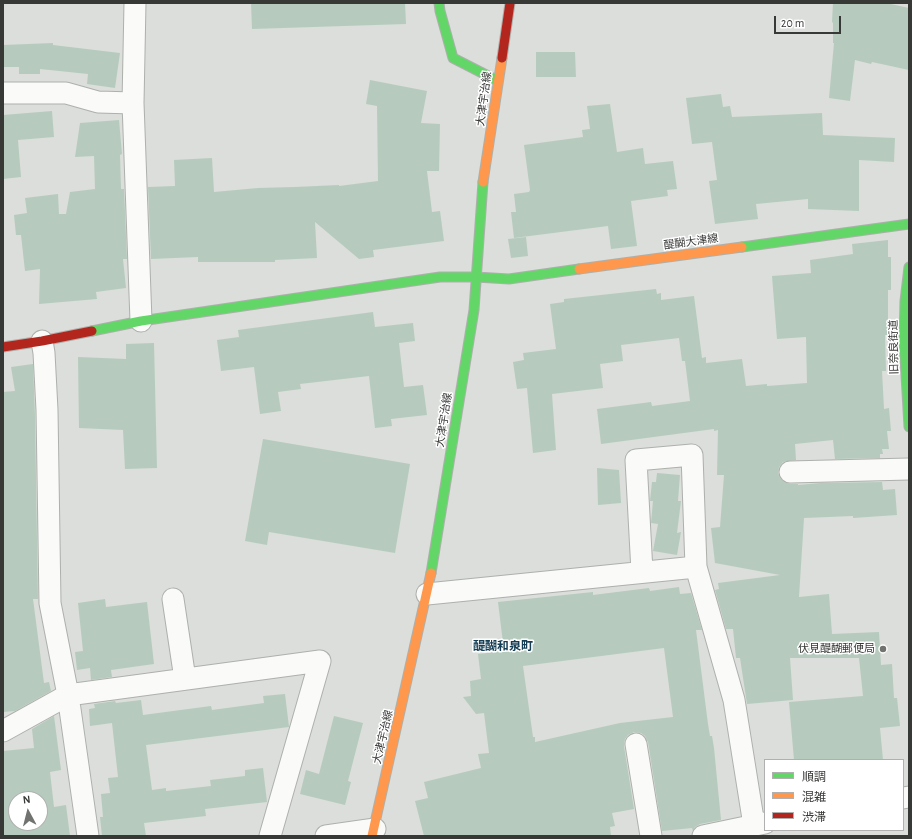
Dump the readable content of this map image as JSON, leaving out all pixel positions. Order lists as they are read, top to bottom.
{
  "streets": {
    "main road": ["大津宇治線", "醍醐大津線", "旧奈良街道"]
  },
  "crossings": [
    ["大津宇治線", "醍醐大津線"]
  ],
  "districts": ["醍醐和泉町"],
  "places": ["伏見醍醐郵便局"],
  "legend": ["順調", "混雑", "渋滞"],
  "scale_bar": "20 m",
  "north": "top"
}
